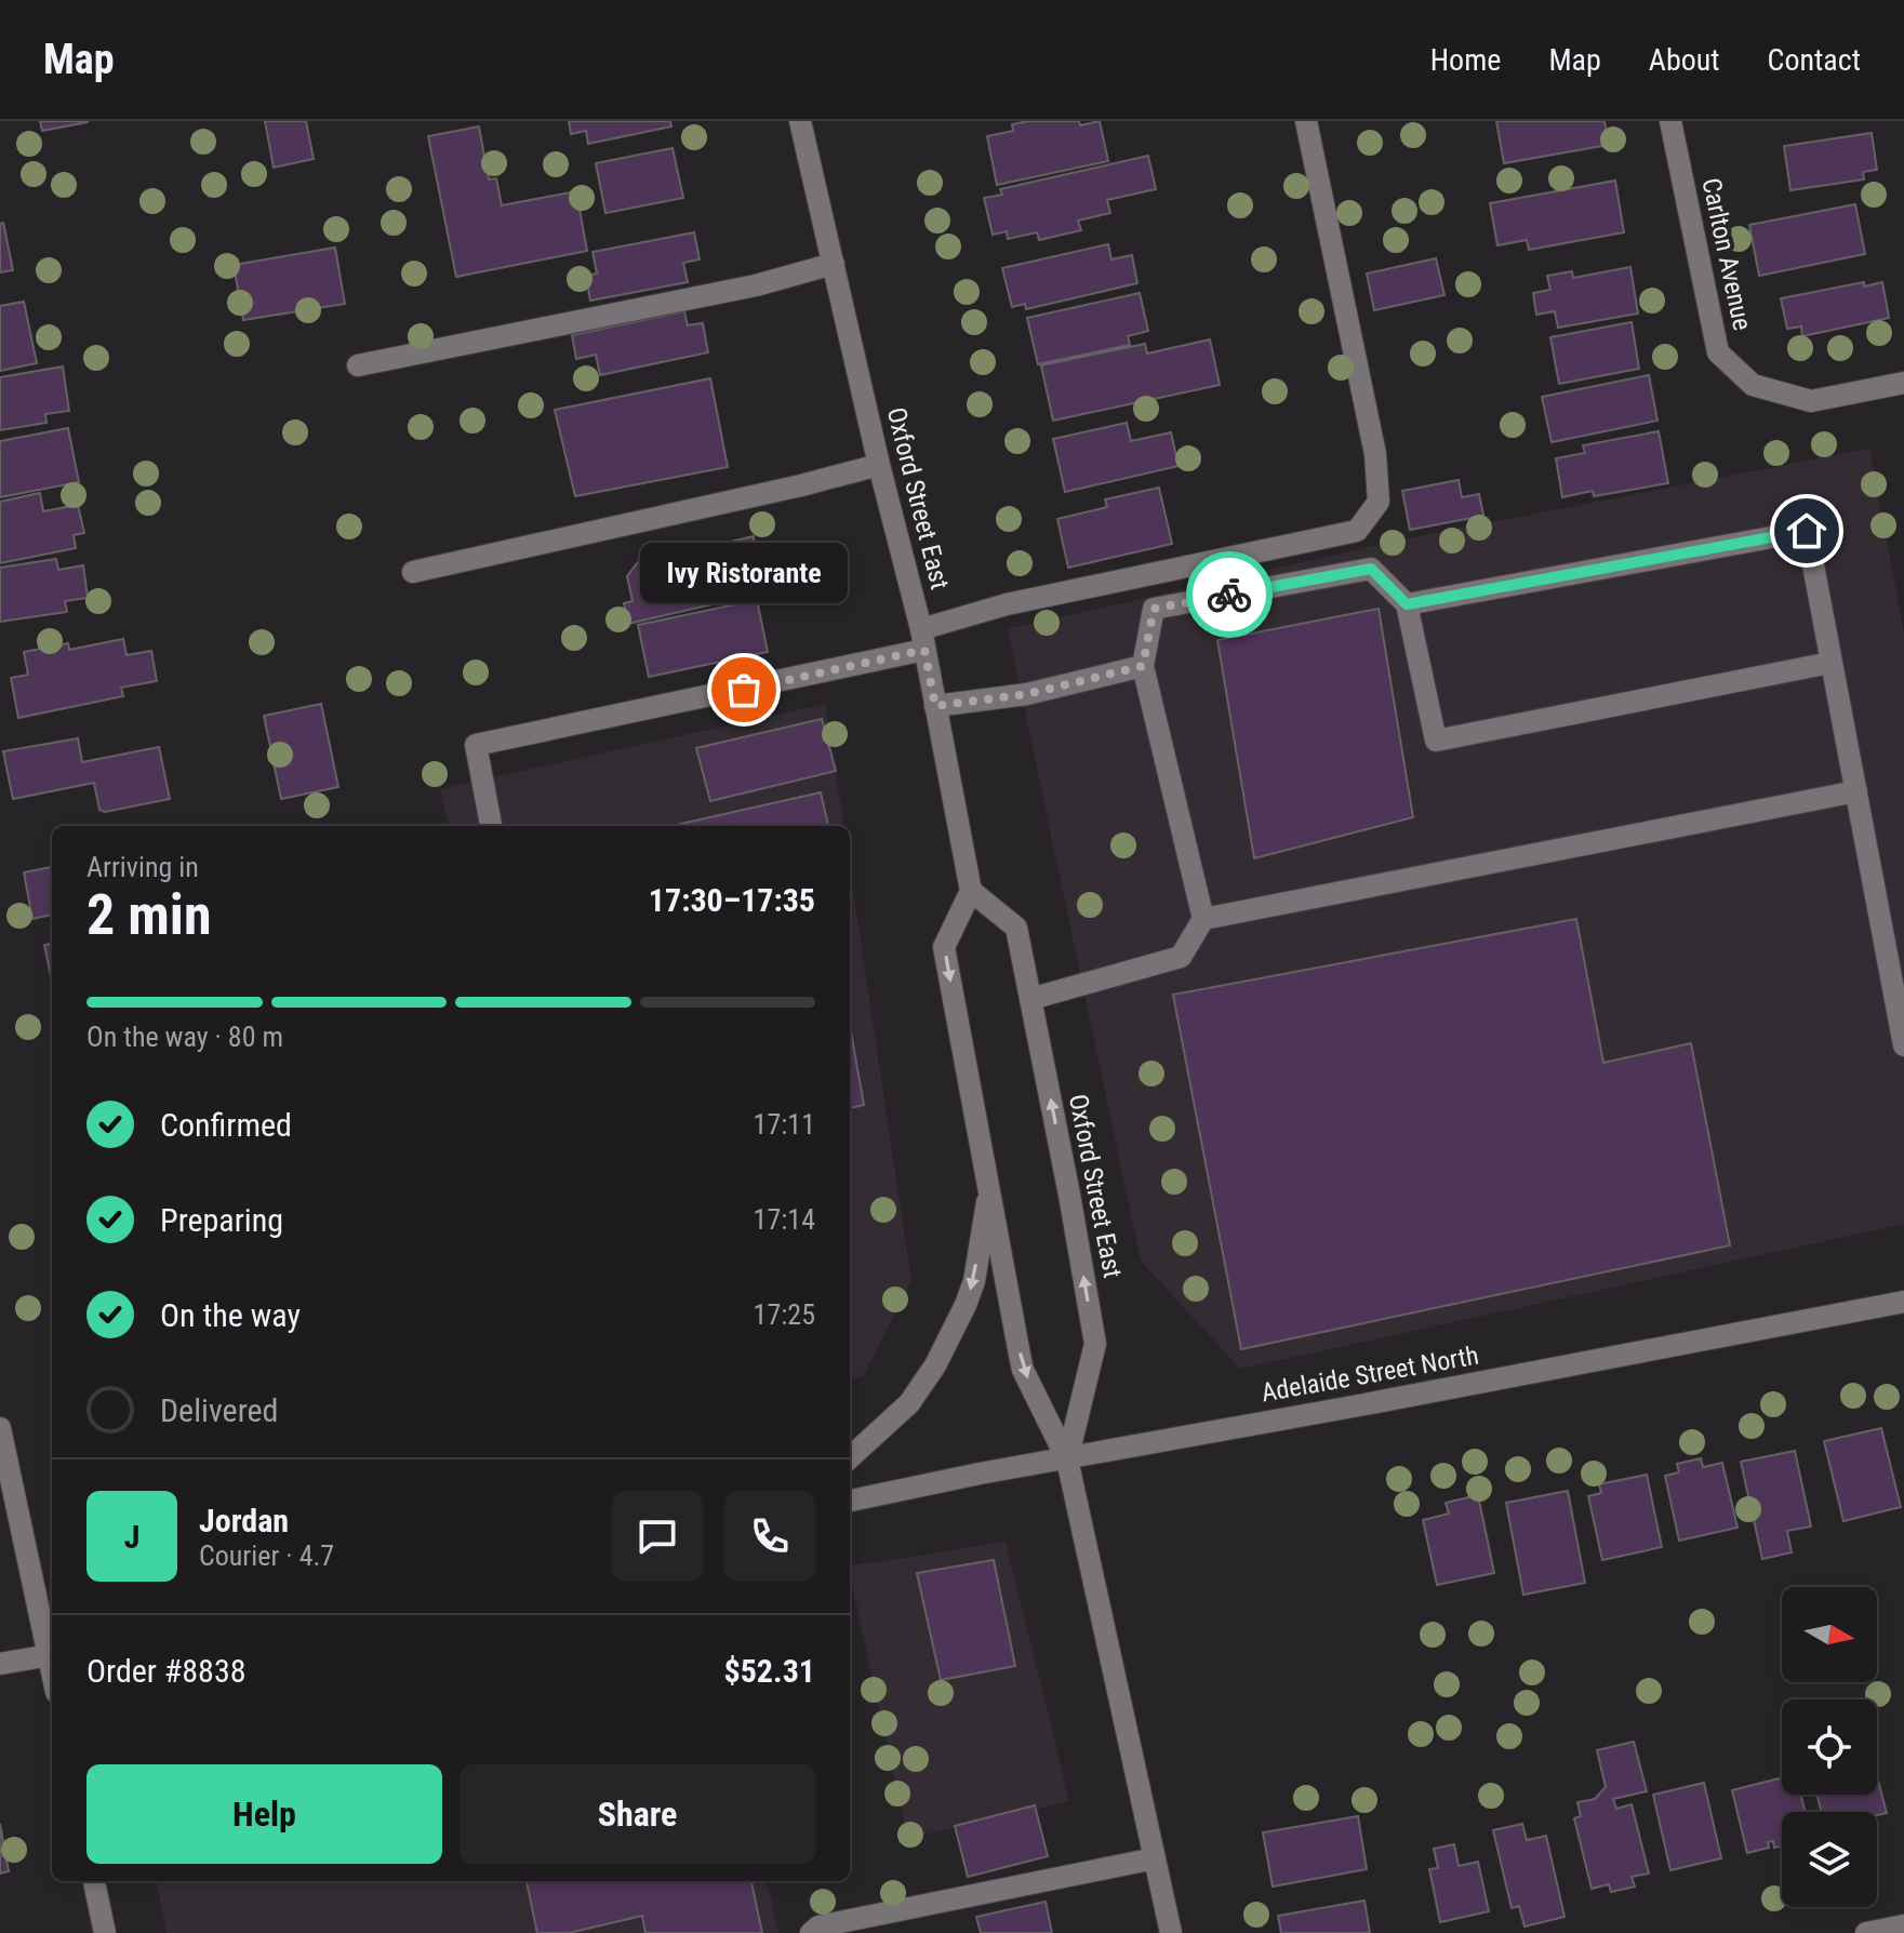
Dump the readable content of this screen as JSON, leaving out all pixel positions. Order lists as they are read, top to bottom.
{
  "streets": {
    "main road": ["Carlton Avenue", "Oxford Street East", "Adelaide Street North"]
  },
  "crossings": [
    ["Oxford Street East", "Adelaide Street North"]
  ],
  "places": ["Ivy Ristorante"],
  "north": "right",
  "page": {
    "header": "Map",
    "nav": [
      "Home",
      "Map",
      "About",
      "Contact"
    ],
    "bubble": "Ivy Ristorante",
    "heading": ["2 min", "Arriving in", "17:30–17:35"],
    "panel": [
      "Jordan",
      "Courier · 4.7",
      "Order #8838",
      "$52.31"
    ],
    "bar": "On the way · 80 m",
    "list": [
      ["Confirmed", "17:11"],
      ["Preparing", "17:14"],
      ["On the way", "17:25"],
      "Delivered"
    ],
    "round": "J",
    "buttons": ["Help", "Share"]
  }
}
